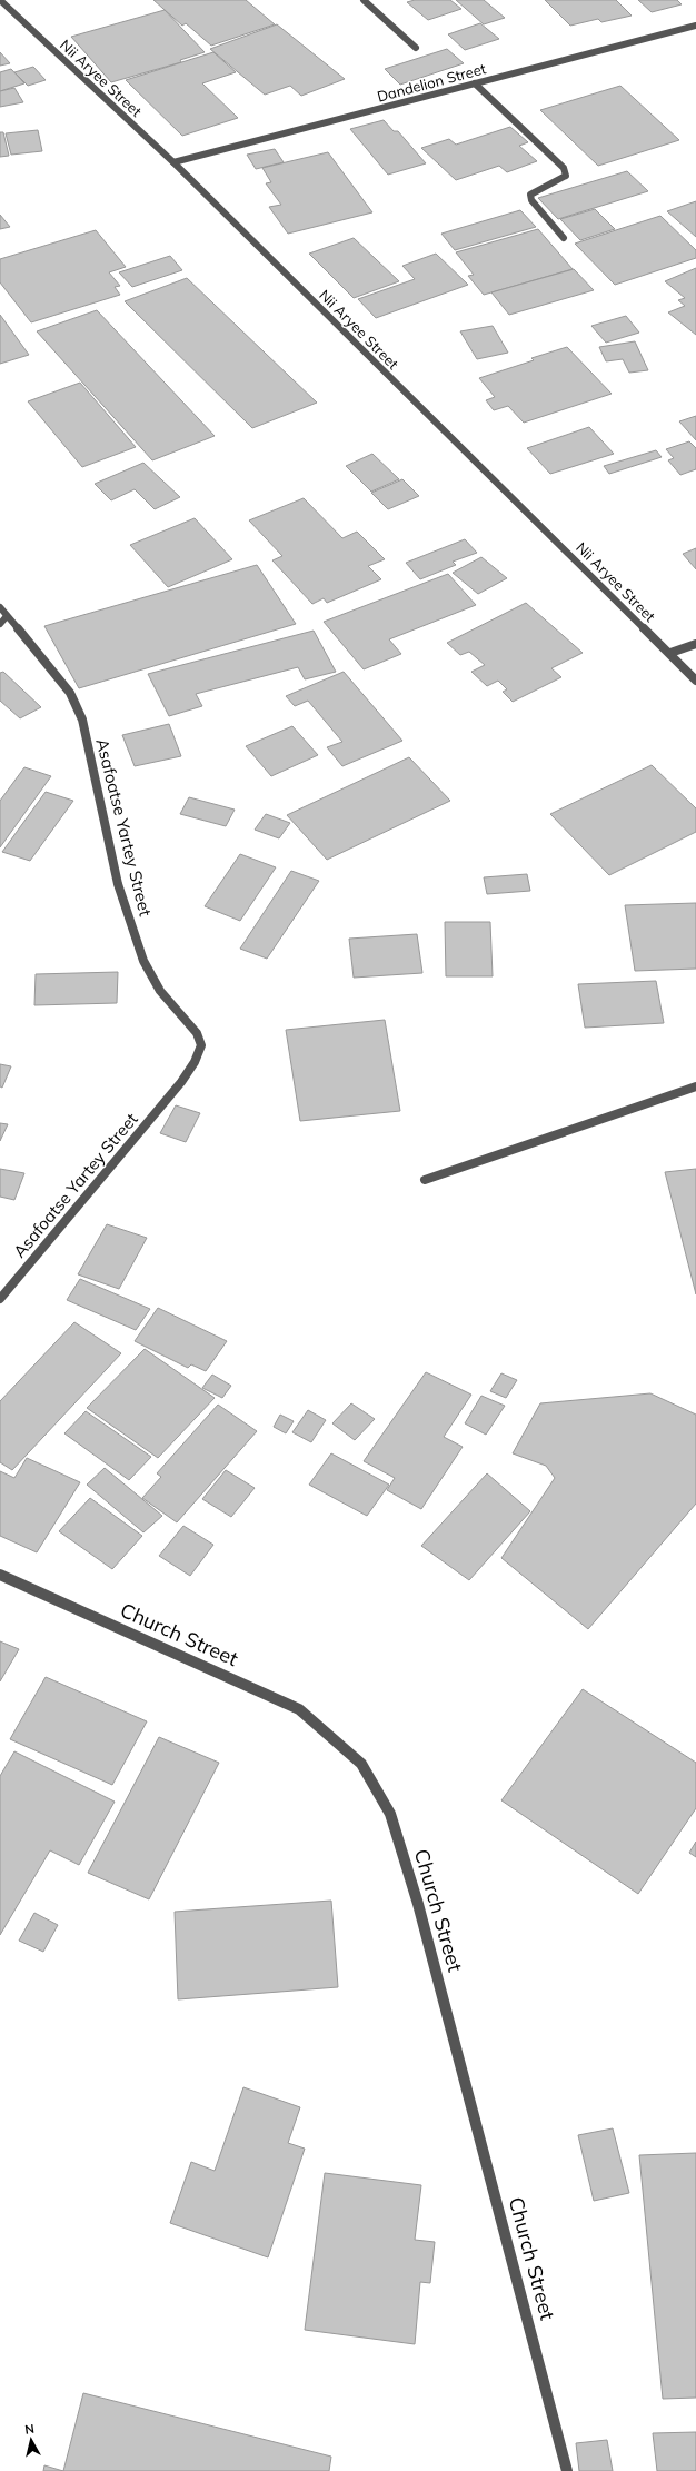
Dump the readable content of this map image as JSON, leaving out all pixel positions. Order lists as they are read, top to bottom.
{
  "streets": {
    "street": [
      "Nii Aryee Street",
      "Dandelion Street",
      "Asafoatse Yartey Street",
      "Church Street"
    ]
  },
  "crossings": [
    ["Nii Aryee Street", "Dandelion Street"]
  ],
  "north": "top"
}
